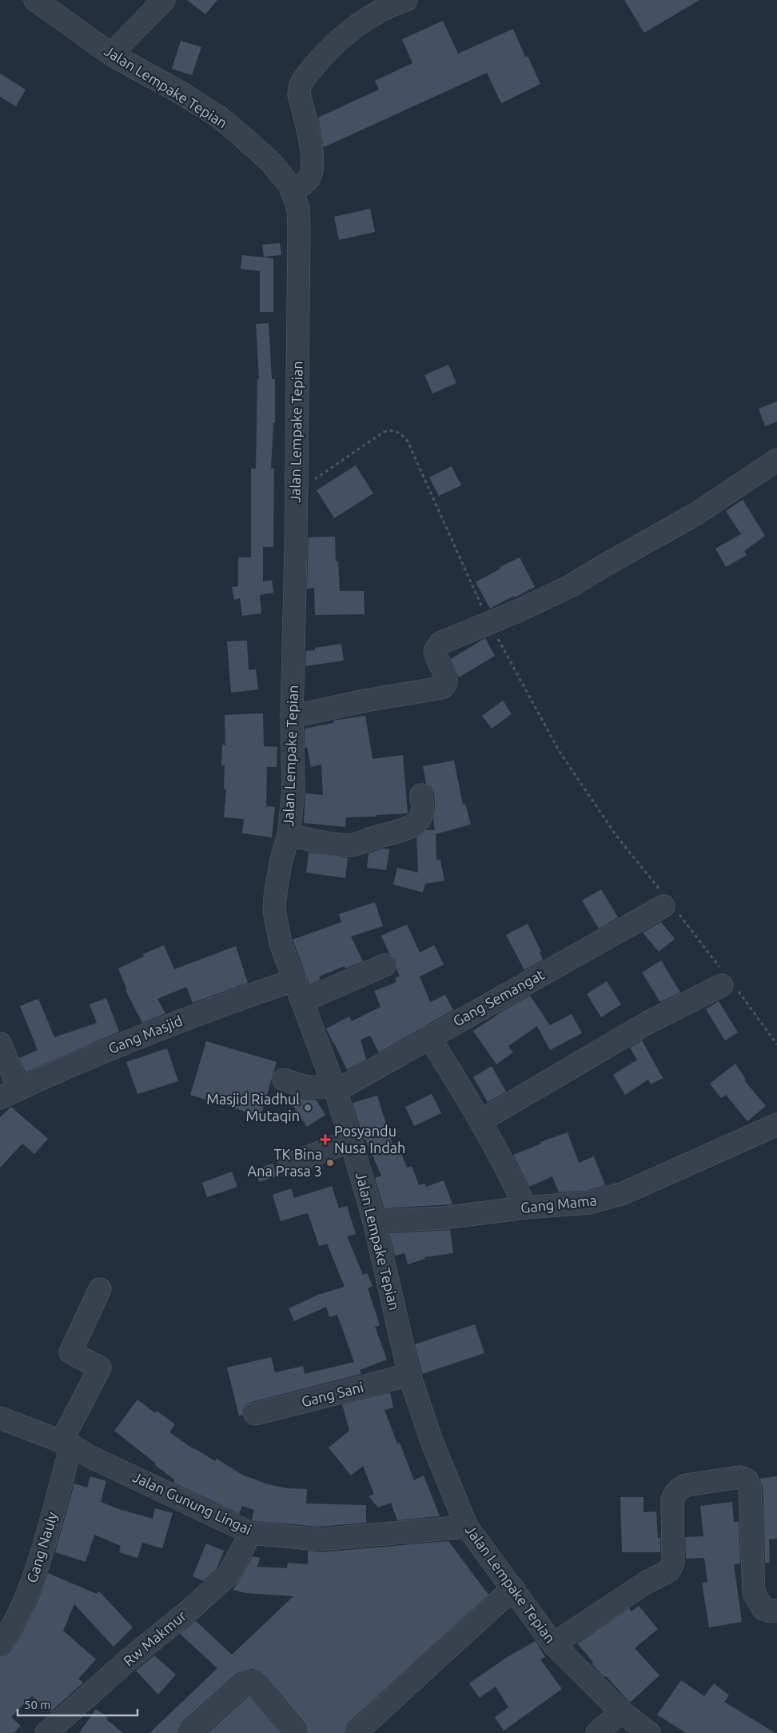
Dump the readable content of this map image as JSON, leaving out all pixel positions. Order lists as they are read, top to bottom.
{
  "streets": {
    "street": [
      "Jalan Lempake Tepian",
      "Gang Semangat",
      "Gang Masjid",
      "Gang Mama",
      "Gang Sani",
      "Jalan Gunung Lingai",
      "Gang Nauly",
      "Rw Makmur"
    ]
  },
  "crossings": [
    ["Jalan Lempake Tepian", "Gang Semangat"],
    ["Jalan Lempake Tepian", "Gang Masjid"],
    ["Jalan Lempake Tepian", "Gang Mama"],
    ["Jalan Lempake Tepian", "Gang Sani"],
    ["Jalan Lempake Tepian", "Jalan Gunung Lingai"],
    ["Jalan Gunung Lingai", "Gang Nauly"],
    ["Jalan Gunung Lingai", "Rw Makmur"]
  ],
  "places": {
    "other": ["Masjid Riadhul Mutaqin", "TK Bina Ana Prasa 3"],
    "health": ["Posyandu Nusa Indah"]
  },
  "scale_bar": "50 m"
}
